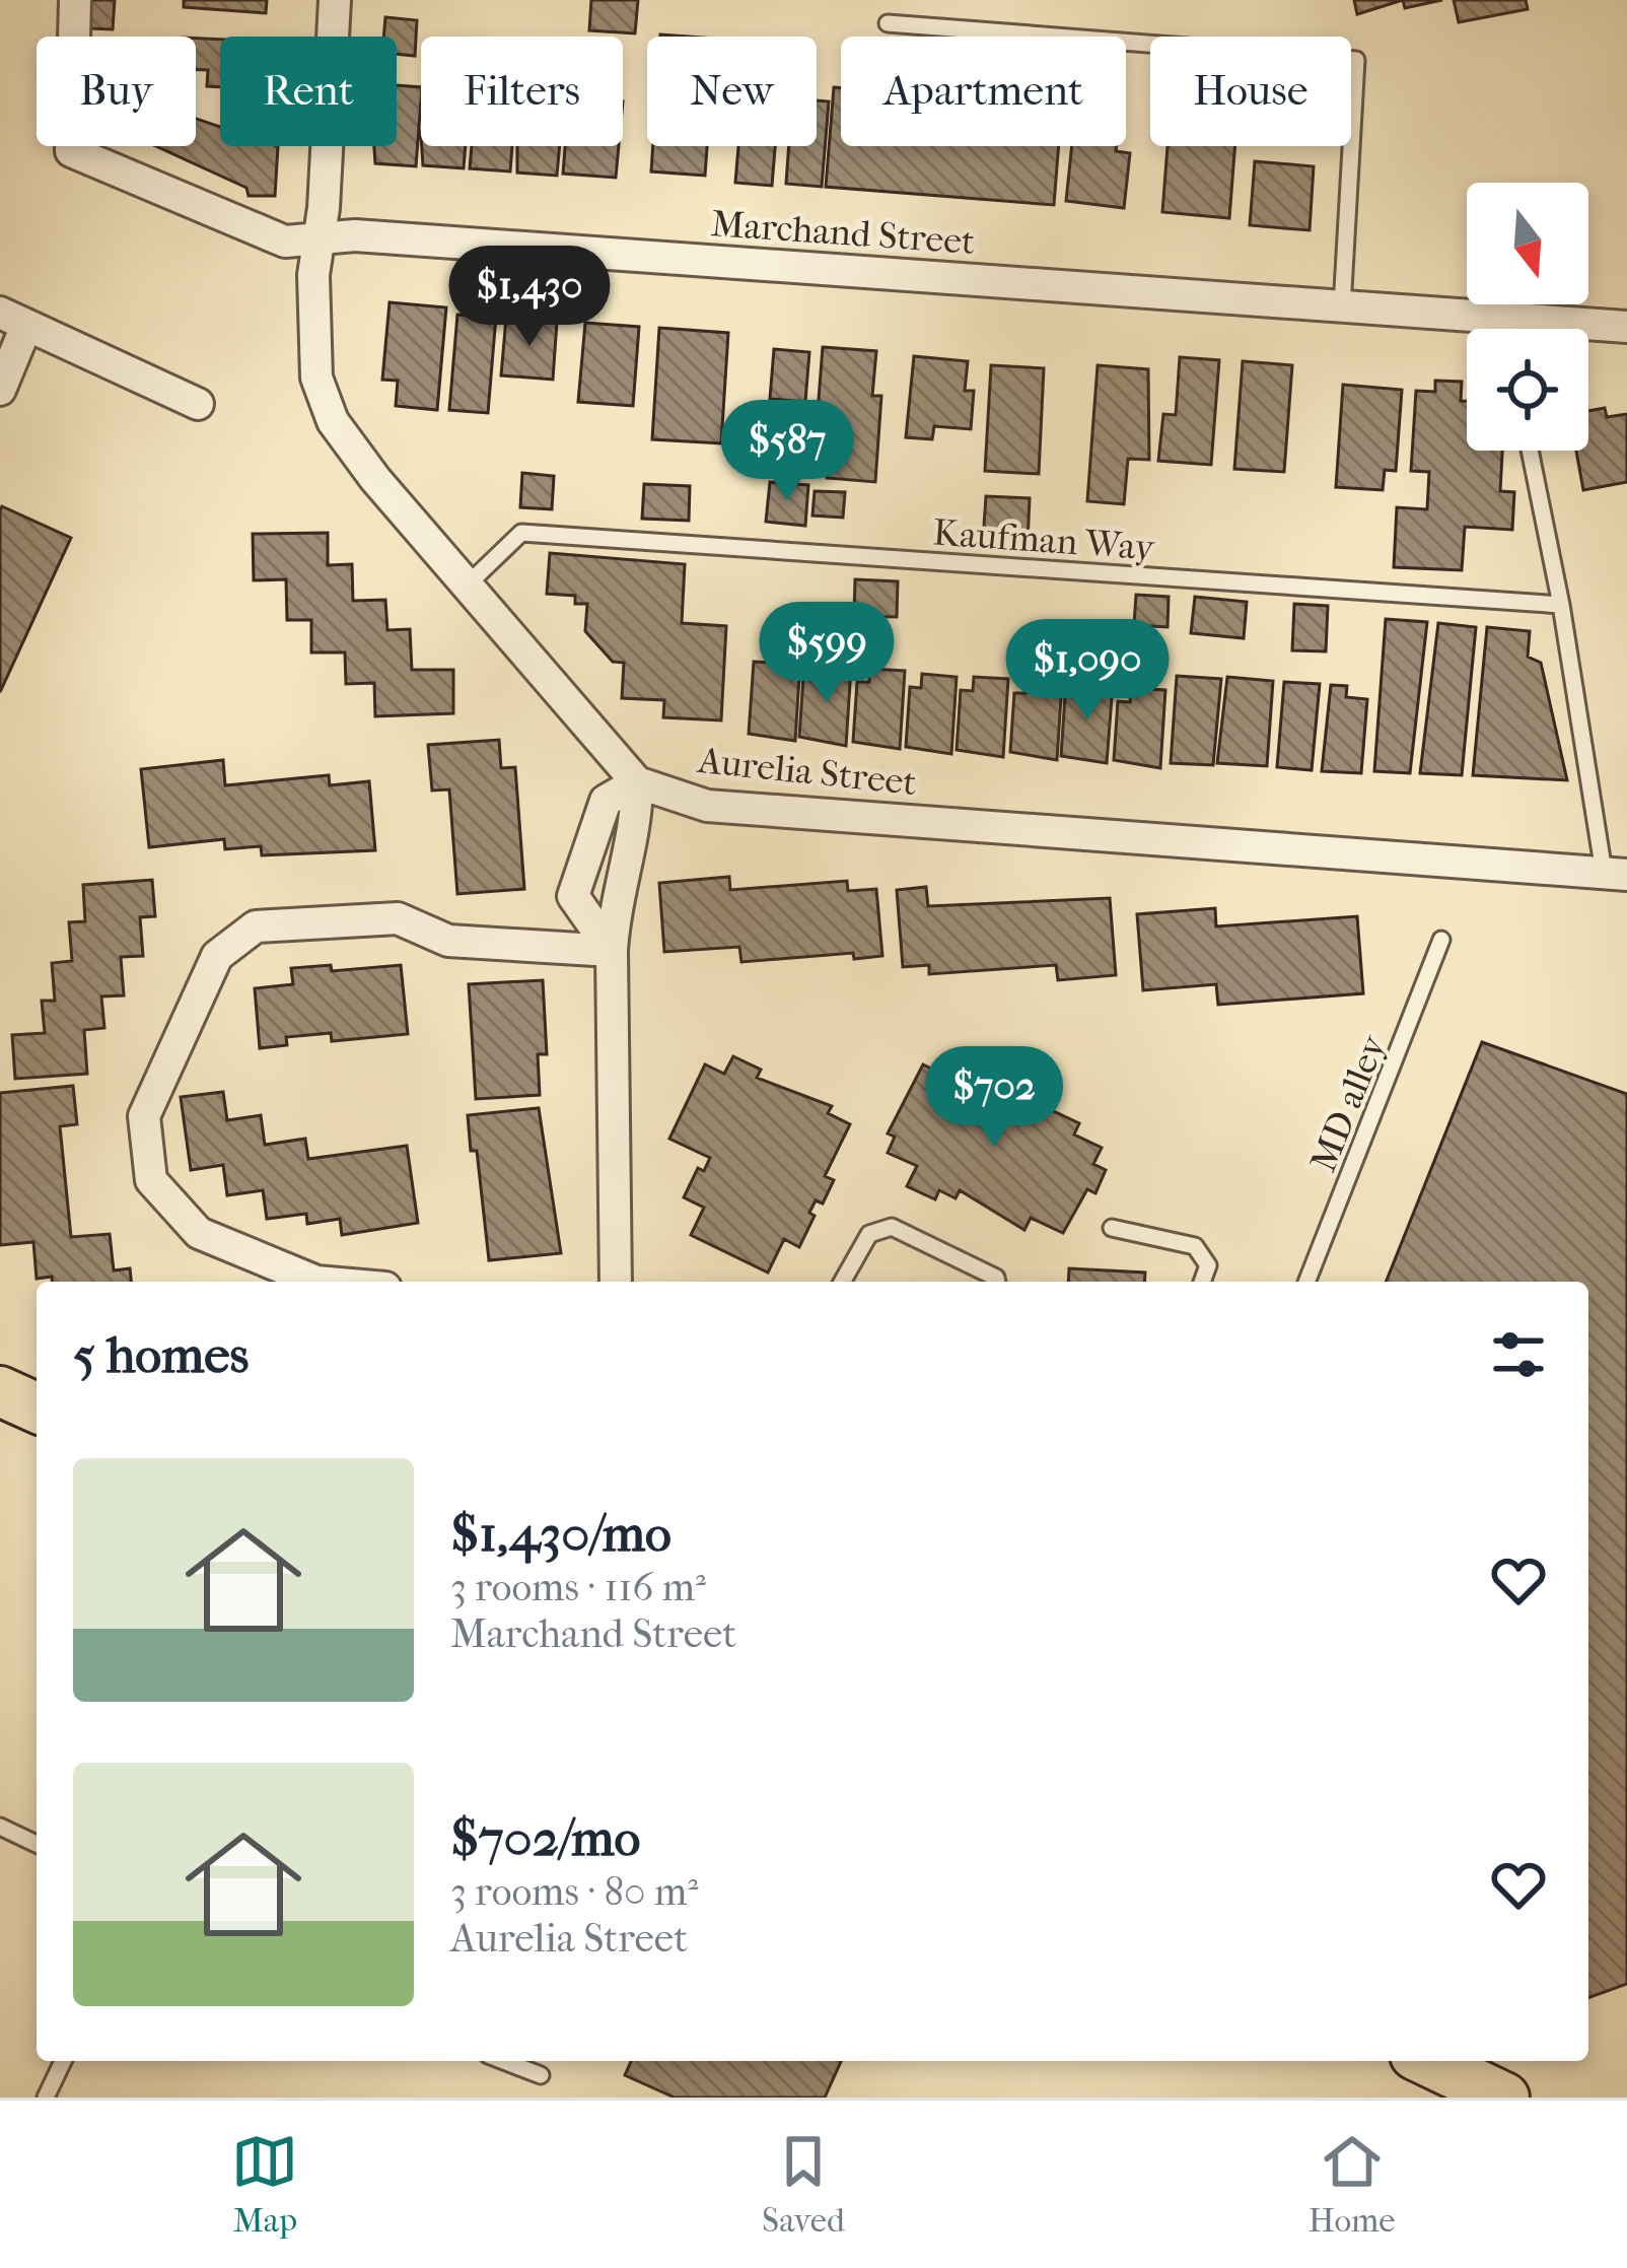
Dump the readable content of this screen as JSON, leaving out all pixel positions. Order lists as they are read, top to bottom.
{
  "streets": {
    "street": ["Marchand Street", "Aurelia Street"],
    "lane": ["Kaufman Way", "MD alley"]
  },
  "north": "bottom",
  "page": {
    "chip": [
      "Buy",
      "Rent",
      "Filters",
      "New",
      "Apartment",
      "House"
    ],
    "price": [
      "$1,430",
      "$587",
      "$599",
      "$1,090",
      "$702"
    ],
    "heading": "5 homes",
    "list": [
      {
        "name": "$1,430/mo",
        "note": "3 rooms · 116 m² · Marchand Street"
      },
      {
        "name": "$702/mo",
        "note": "3 rooms · 80 m² · Aurelia Street"
      }
    ],
    "tabs": ["Map", "Saved", "Home"]
  }
}
